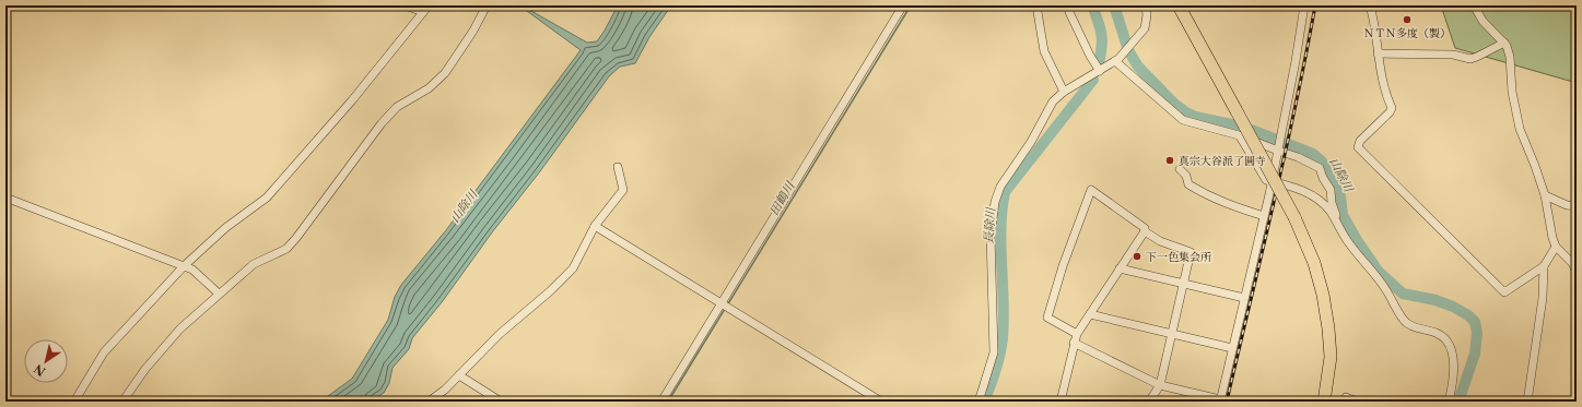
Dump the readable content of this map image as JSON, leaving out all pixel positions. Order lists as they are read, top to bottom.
{
  "water": ["山除川", "田鶴川", "長除川"],
  "places": ["ＮＴＮ多度（製）", "真宗大谷派了圓寺", "下一色集会所"],
  "north": "bottom left"
}
